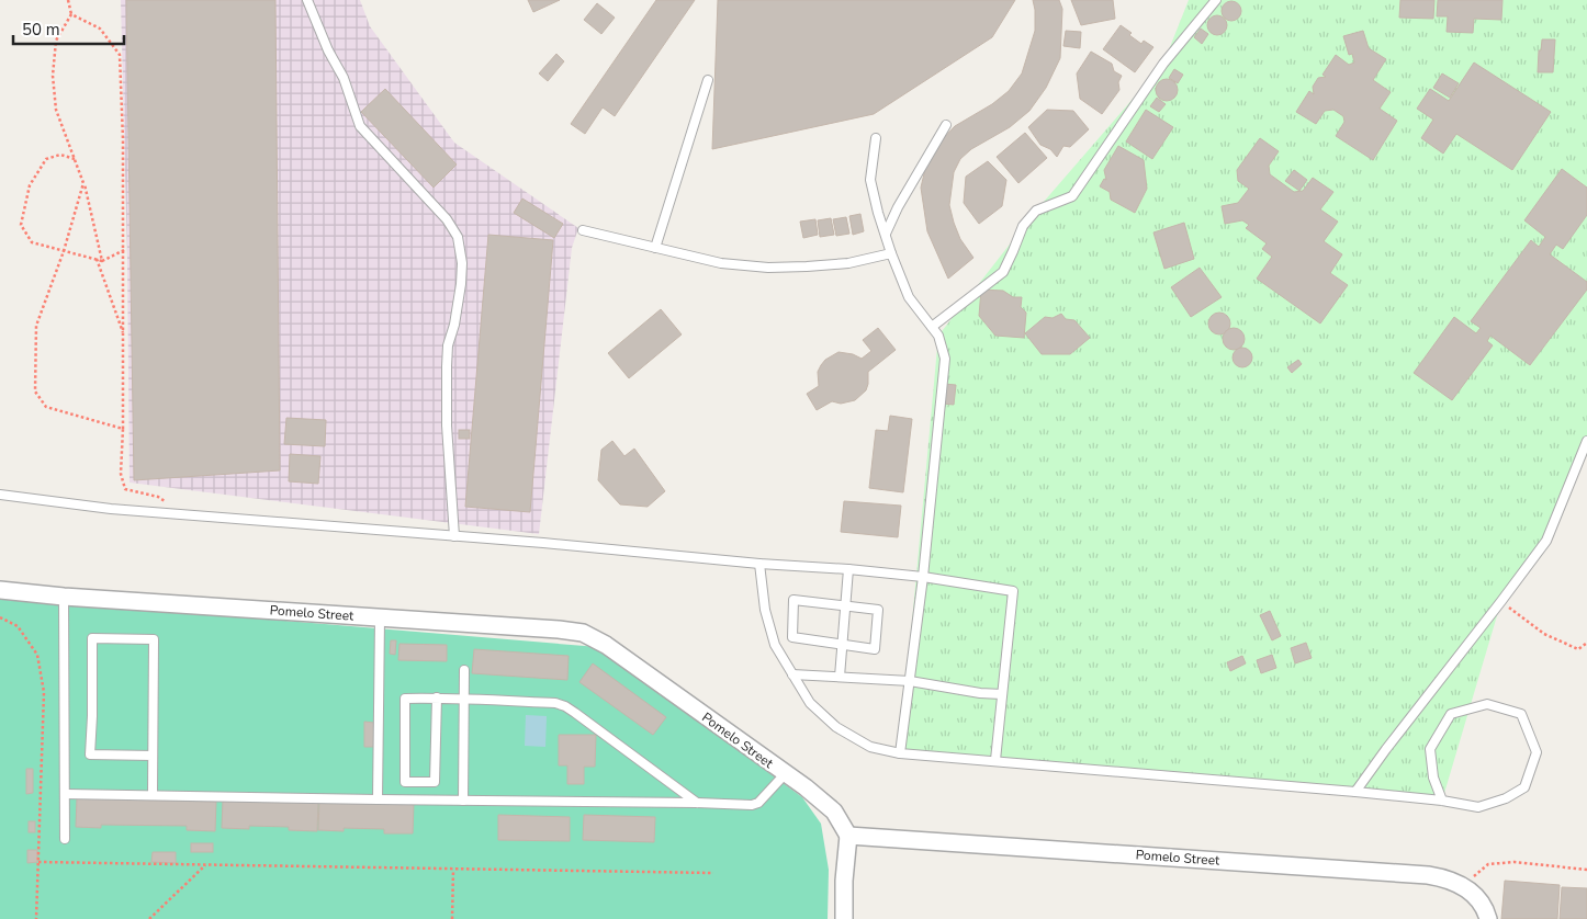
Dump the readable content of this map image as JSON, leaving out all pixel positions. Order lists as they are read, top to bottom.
{
  "streets": {
    "street": ["Pomelo Street"]
  },
  "scale_bar": "50 m"
}
